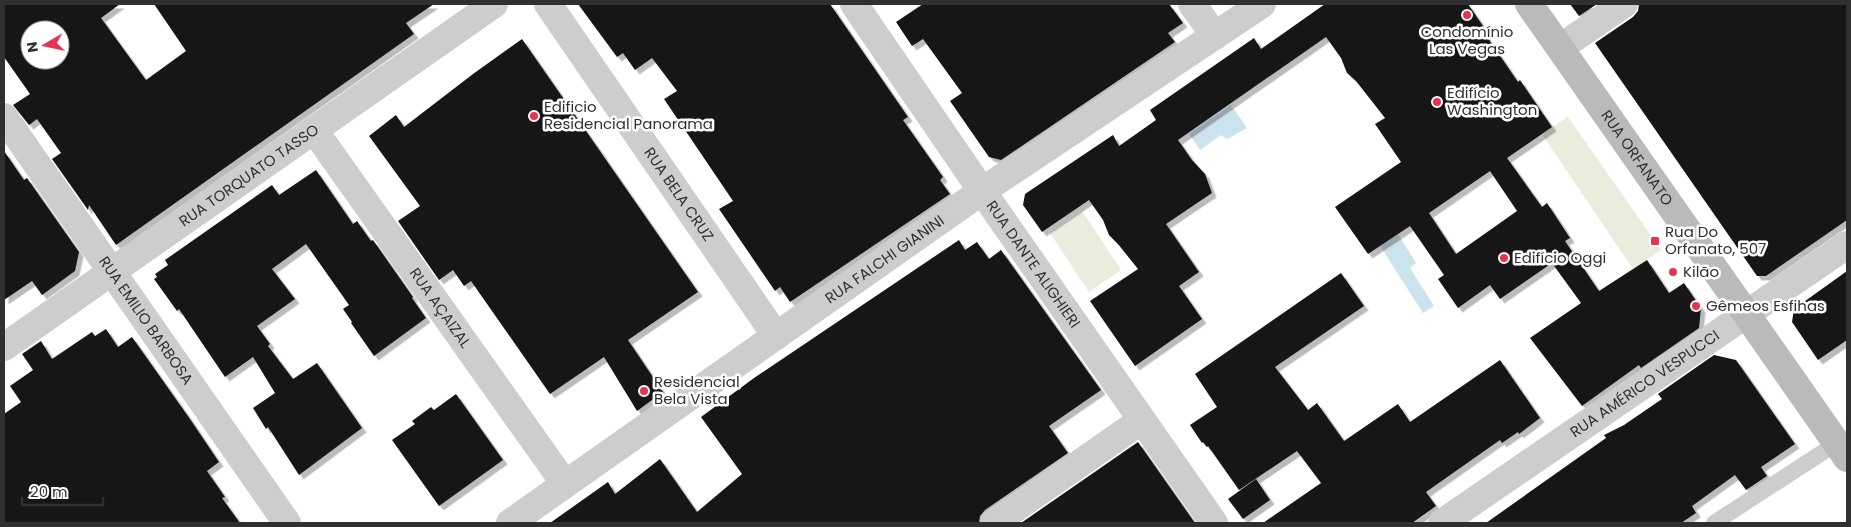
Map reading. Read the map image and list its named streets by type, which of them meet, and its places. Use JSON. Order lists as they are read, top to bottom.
{
  "streets": {
    "main road": ["RUA ORFANATO"],
    "street": [
      "RUA TORQUATO TASSO",
      "RUA BELA CRUZ",
      "RUA FALCHI GIANINI",
      "RUA DANTE ALIGHIERI",
      "RUA AÇAIZAL",
      "RUA EMILIO BARBOSA",
      "RUA AMÉRICO VESPUCCI"
    ]
  },
  "crossings": [
    ["RUA ORFANATO", "RUA AMÉRICO VESPUCCI"],
    ["RUA TORQUATO TASSO", "RUA AÇAIZAL"],
    ["RUA TORQUATO TASSO", "RUA EMILIO BARBOSA"],
    ["RUA BELA CRUZ", "RUA FALCHI GIANINI"],
    ["RUA FALCHI GIANINI", "RUA DANTE ALIGHIERI"],
    ["RUA FALCHI GIANINI", "RUA AÇAIZAL"]
  ],
  "places": {
    "other": [
      "Condomínio Las Vegas",
      "Edifício Washington",
      "Edificio Residencial Panorama",
      "Edifício Oggi",
      "Kilão",
      "Gêmeos Esfihas",
      "Residencial Bela Vista"
    ],
    "transit": ["Rua Do Orfanato, 507"]
  },
  "scale_bar": "20 m",
  "north": "left"
}
